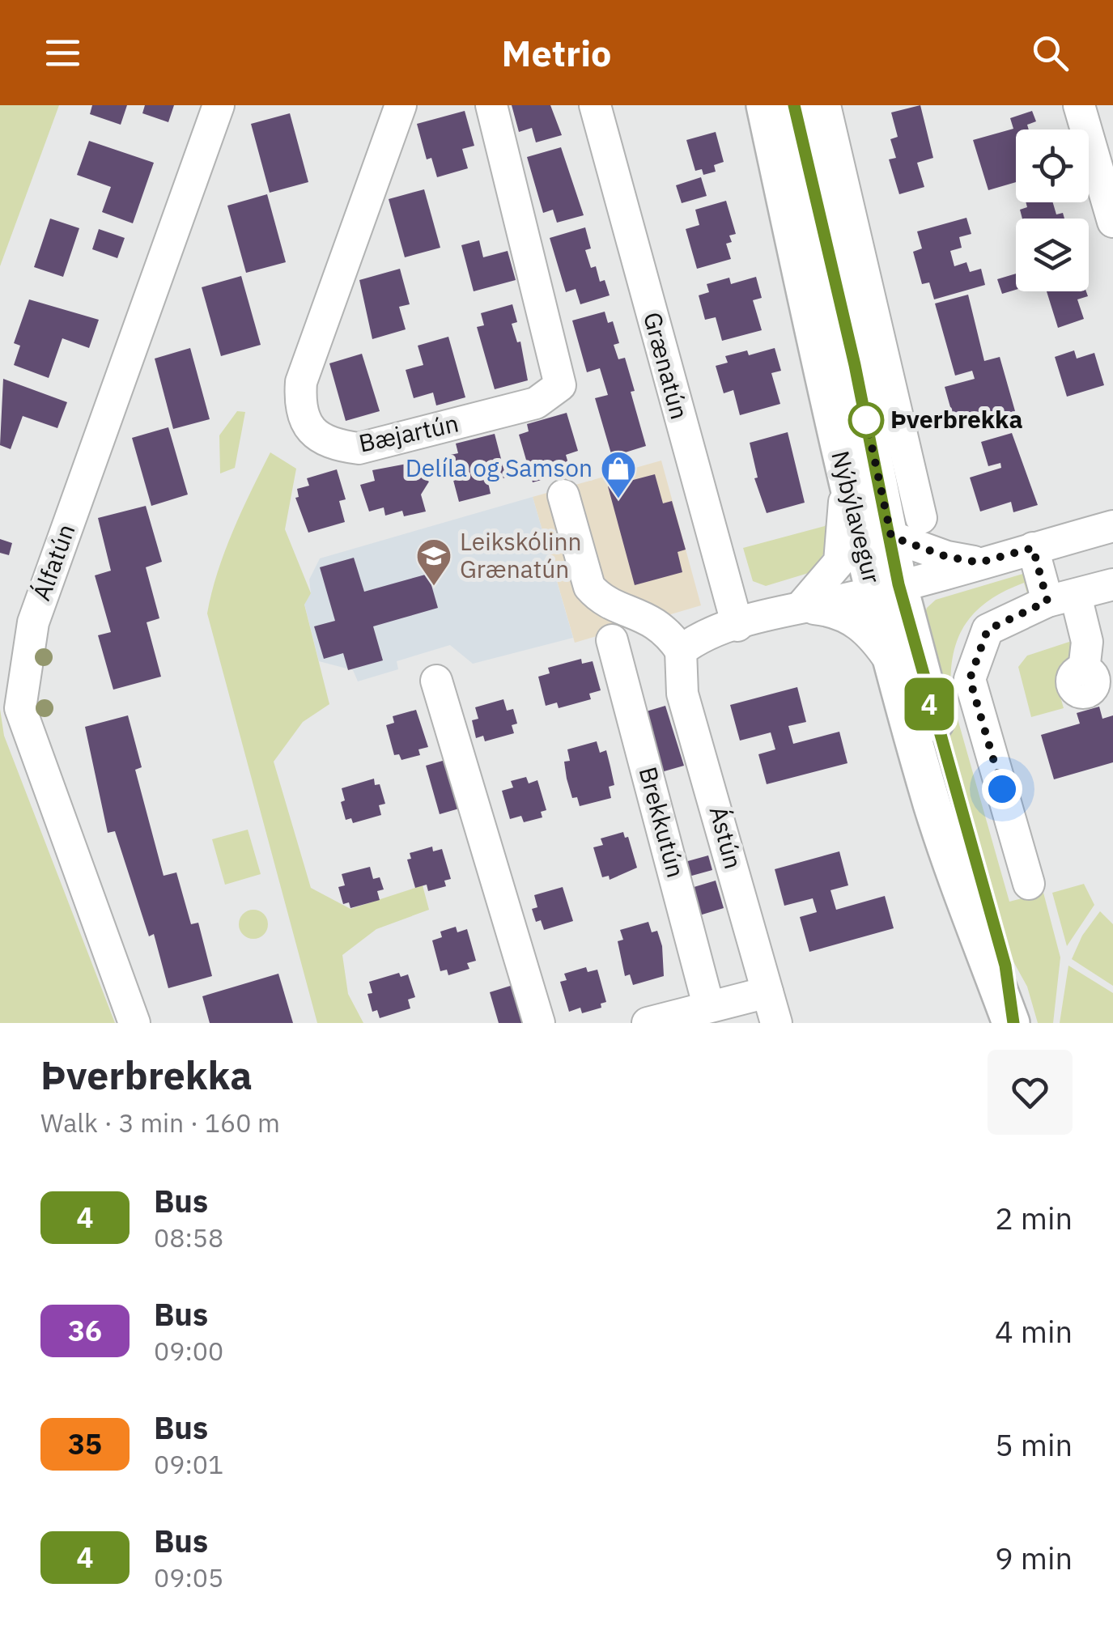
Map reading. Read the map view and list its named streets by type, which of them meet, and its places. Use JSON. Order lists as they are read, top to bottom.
{
  "streets": {
    "main road": ["Nýbýlavegur"],
    "street": [
      "Grænatún",
      "Bæjartún",
      "Álfatún",
      "Brekkutún",
      "Ástún"
    ]
  },
  "places": {
    "other": ["Þverbrekka"],
    "shop": ["Delíla og Samson"],
    "school or university": ["Leikskólinn Grænatún"]
  },
  "lines": ["bus line 4"],
  "page": {
    "header": "Metrio",
    "on_map": "4",
    "heading": ["Þverbrekka", "Walk · 3 min · 160 m"],
    "list": [
      {
        "mark": "4",
        "name": "Bus",
        "note": "08:58",
        "value": "2 min"
      },
      {
        "mark": "36",
        "name": "Bus",
        "note": "09:00",
        "value": "4 min"
      },
      {
        "mark": "35",
        "name": "Bus",
        "note": "09:01",
        "value": "5 min"
      },
      {
        "mark": "4",
        "name": "Bus",
        "note": "09:05",
        "value": "9 min"
      }
    ]
  }
}
